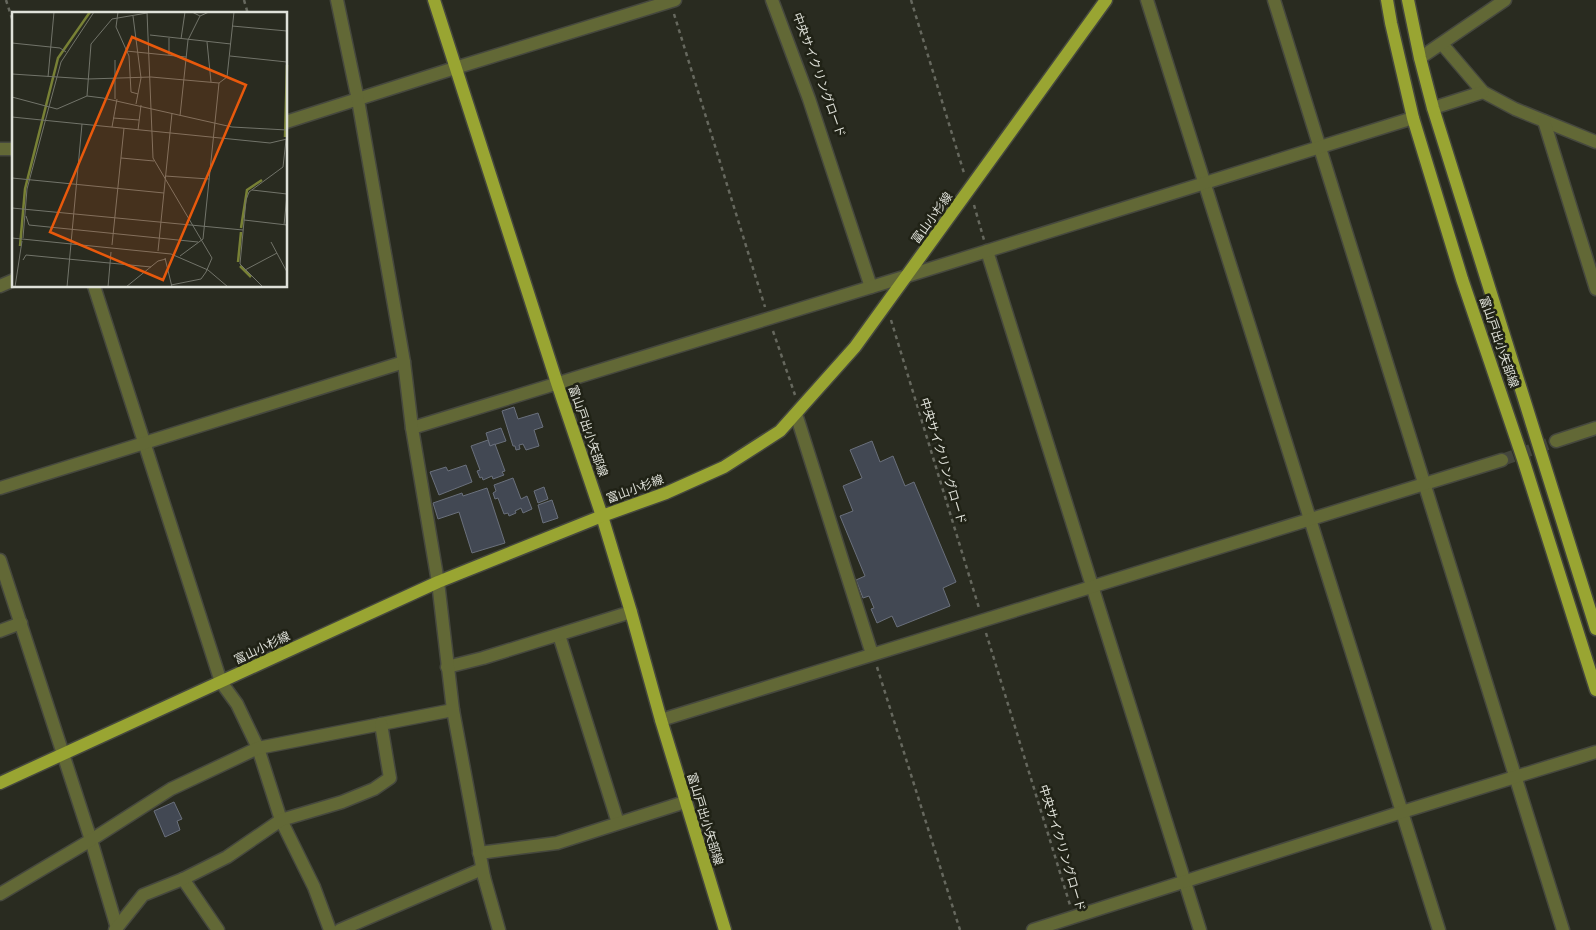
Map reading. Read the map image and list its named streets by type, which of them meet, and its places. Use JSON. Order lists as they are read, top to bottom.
{
  "streets": {
    "main road": ["富山小杉線", "富山戸出小矢部線"],
    "path": ["中央サイクリングロード"]
  },
  "crossings": [
    ["中央サイクリングロード", "富山小杉線"],
    ["富山小杉線", "富山戸出小矢部線"]
  ]
}
